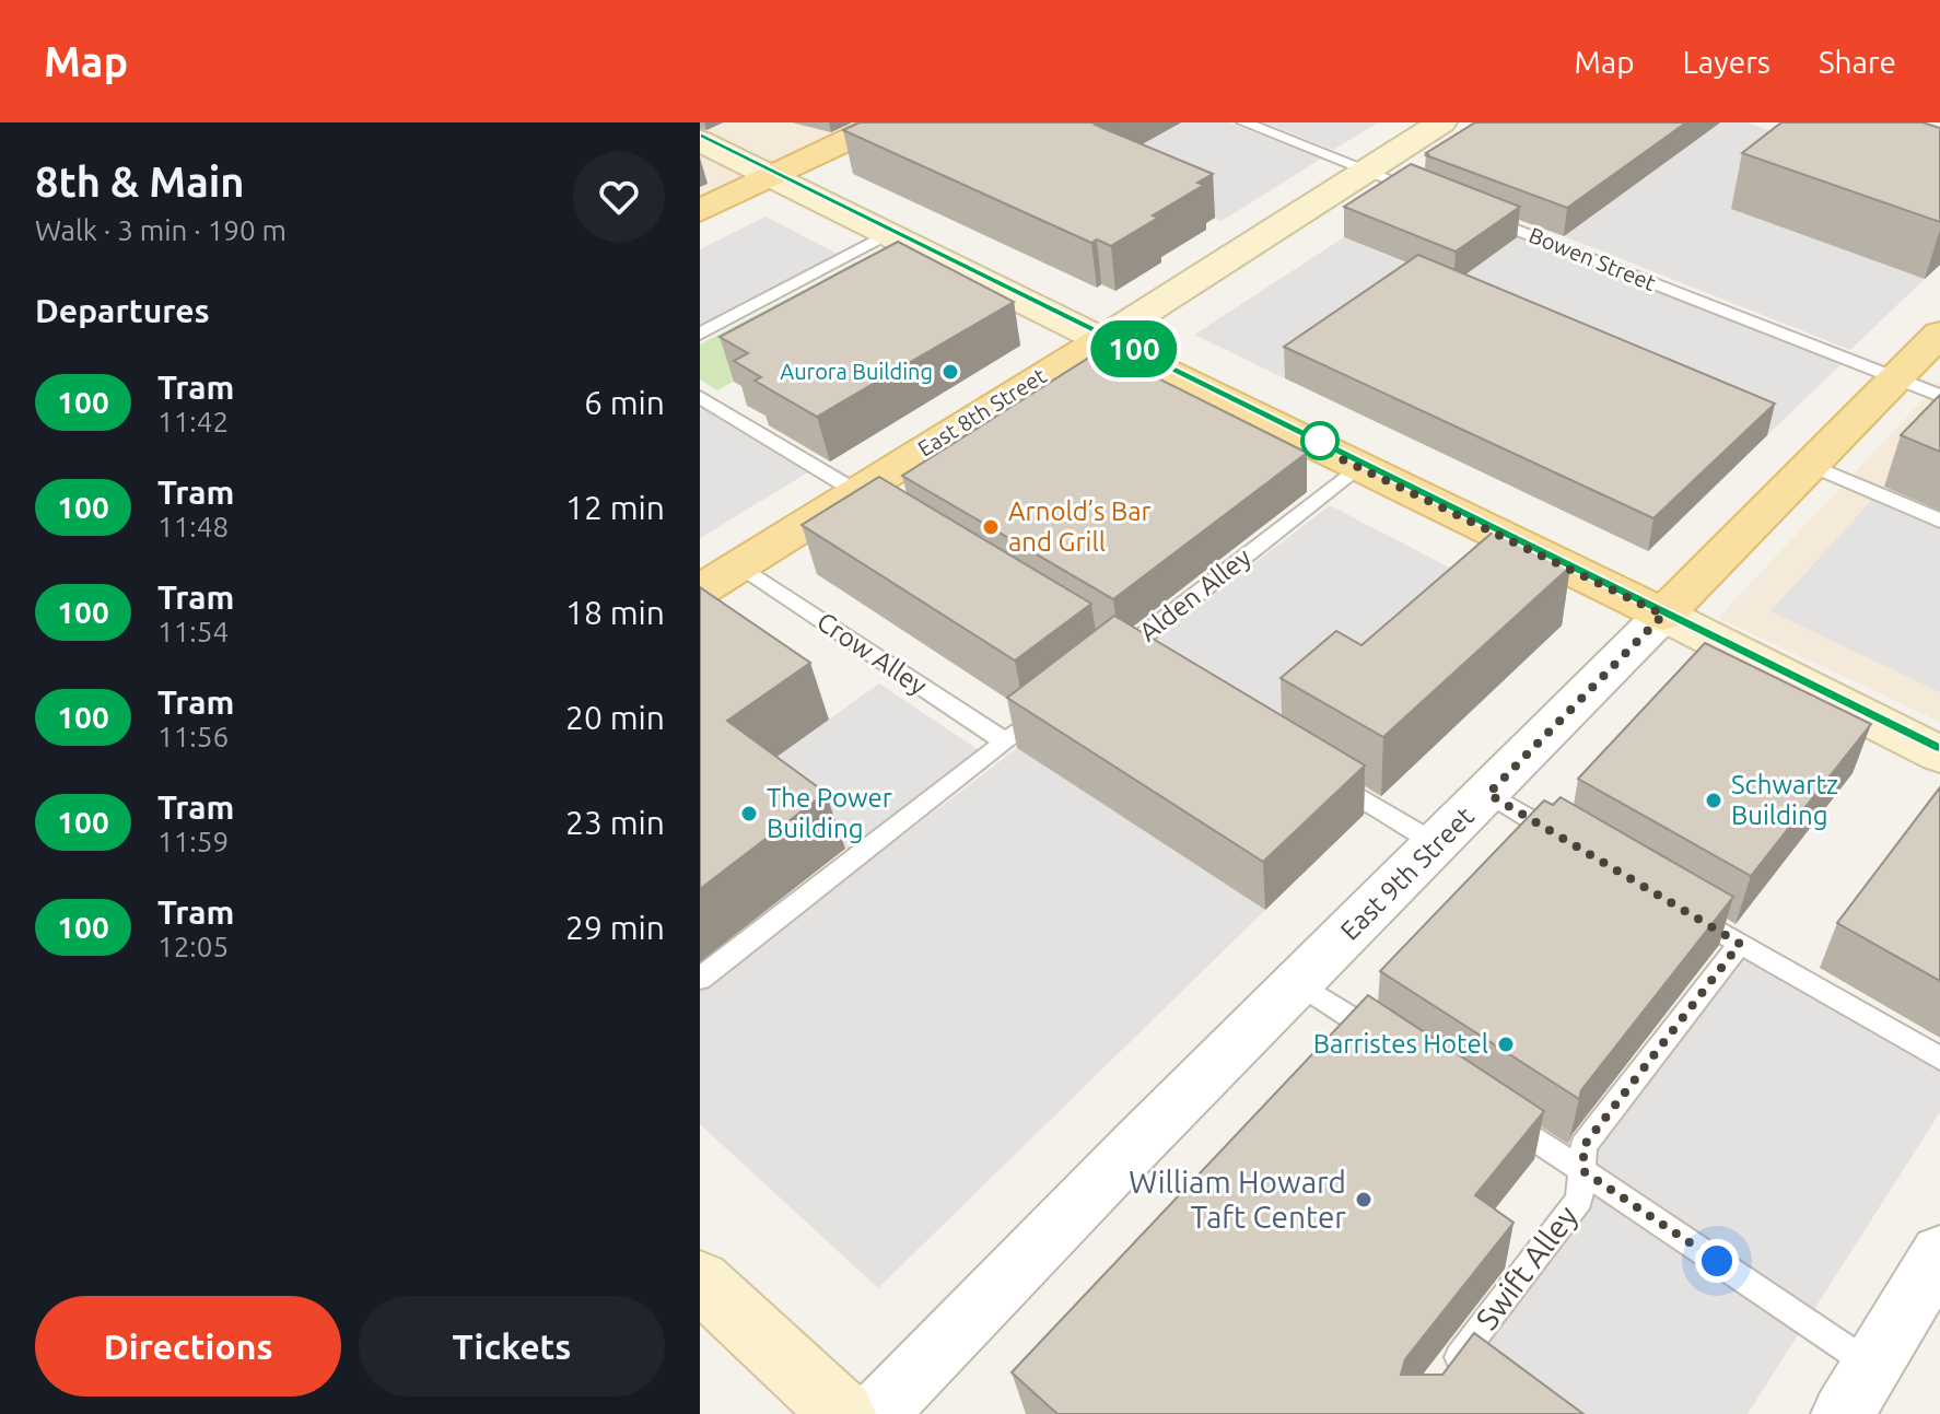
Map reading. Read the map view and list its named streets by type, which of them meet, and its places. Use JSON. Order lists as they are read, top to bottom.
{
  "streets": {
    "main road": ["East 8th Street", "East 9th Street"],
    "lane": [
      "Bowen Street",
      "Alden Alley",
      "Crow Alley",
      "Swift Alley"
    ]
  },
  "crossings": [
    ["Bowen Street", "East 9th Street"],
    ["East 8th Street", "Crow Alley"]
  ],
  "places": [
    "Aurora Building",
    "Arnold’s Bar and Grill",
    "Schwartz Building",
    "The Power Building",
    "Barristes Hotel",
    "William Howard Taft Center"
  ],
  "lines": ["tram line 100"],
  "page": {
    "header": "Map",
    "nav": ["Map", "Layers", "Share"],
    "heading": [
      ["8th & Main", "Walk · 3 min · 190 m"],
      "Departures"
    ],
    "on_map": "100",
    "list": [
      {
        "mark": "100",
        "name": "Tram",
        "note": "11:42",
        "value": "6 min"
      },
      {
        "mark": "100",
        "name": "Tram",
        "note": "11:48",
        "value": "12 min"
      },
      {
        "mark": "100",
        "name": "Tram",
        "note": "11:54",
        "value": "18 min"
      },
      {
        "mark": "100",
        "name": "Tram",
        "note": "11:56",
        "value": "20 min"
      },
      {
        "mark": "100",
        "name": "Tram",
        "note": "11:59",
        "value": "23 min"
      },
      {
        "mark": "100",
        "name": "Tram",
        "note": "12:05",
        "value": "29 min"
      }
    ],
    "buttons": ["Directions", "Tickets"]
  }
}
